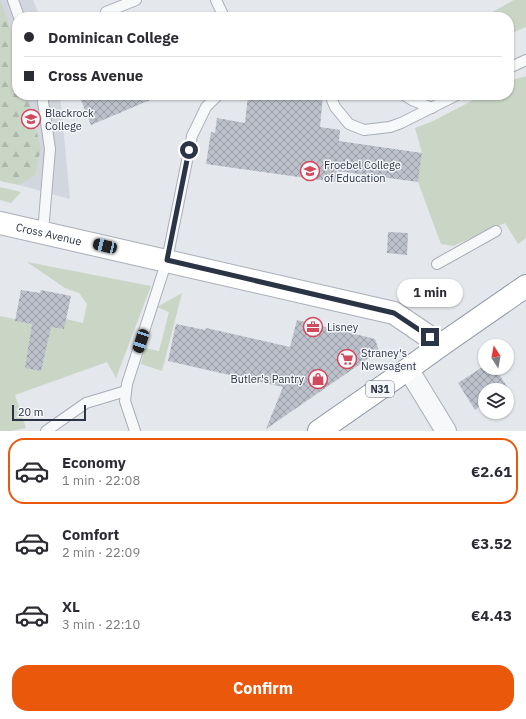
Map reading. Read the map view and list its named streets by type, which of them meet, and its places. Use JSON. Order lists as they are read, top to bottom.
{
  "streets": {
    "main road": ["Cross Avenue", "N31"]
  },
  "crossings": [
    ["Cross Avenue", "N31"]
  ],
  "places": {
    "school or university": ["Blackrock College", "Froebel College of Education"],
    "office": ["Lisney"],
    "supermarket": ["Straney's Newsagent"],
    "shop": ["Butler's Pantry"]
  },
  "scale_bar": "20 m",
  "north": "top",
  "page": {
    "banner": ["Dominican College", "Cross Avenue"],
    "bubble": "1 min",
    "scale": "20 m",
    "list": [
      {
        "name": "Economy",
        "note": "1 min · 22:08",
        "value": "€2.61"
      },
      {
        "name": "Comfort",
        "note": "2 min · 22:09",
        "value": "€3.52"
      },
      {
        "name": "XL",
        "note": "3 min · 22:10",
        "value": "€4.43"
      }
    ],
    "buttons": "Confirm"
  }
}
